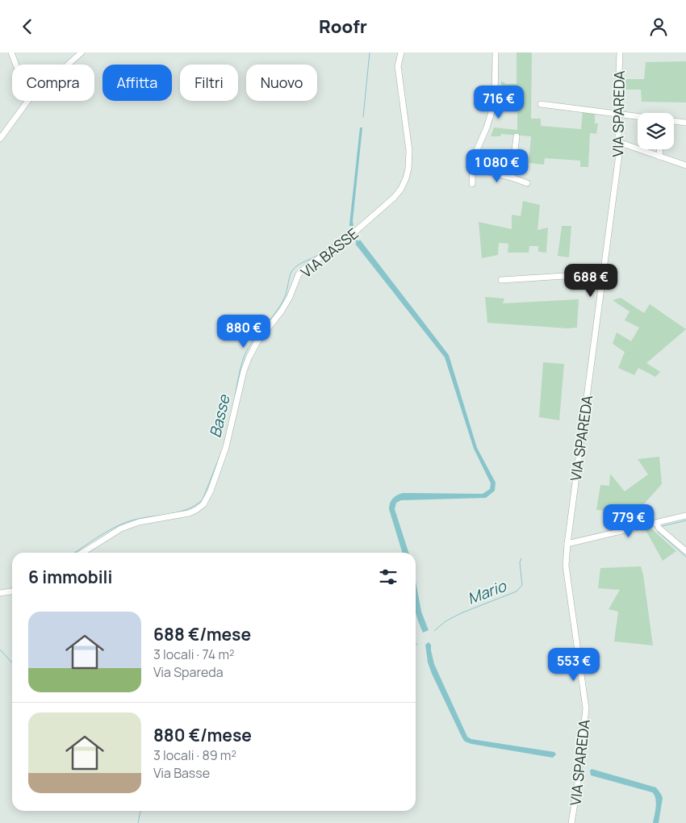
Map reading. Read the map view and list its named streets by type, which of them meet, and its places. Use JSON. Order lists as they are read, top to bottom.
{
  "streets": {
    "street": ["VIA SPAREDA", "VIA BASSE"]
  },
  "water": ["Basse", "Mario"],
  "page": {
    "header": "Roofr",
    "chip": [
      "Compra",
      "Affitta",
      "Filtri",
      "Nuovo"
    ],
    "price": [
      "716 €",
      "1 080 €",
      "688 €",
      "880 €",
      "779 €",
      "553 €"
    ],
    "heading": "6 immobili",
    "list": [
      {
        "name": "688 €/mese",
        "note": "3 locali · 74 m² · Via Spareda"
      },
      {
        "name": "880 €/mese",
        "note": "3 locali · 89 m² · Via Basse"
      }
    ]
  }
}
